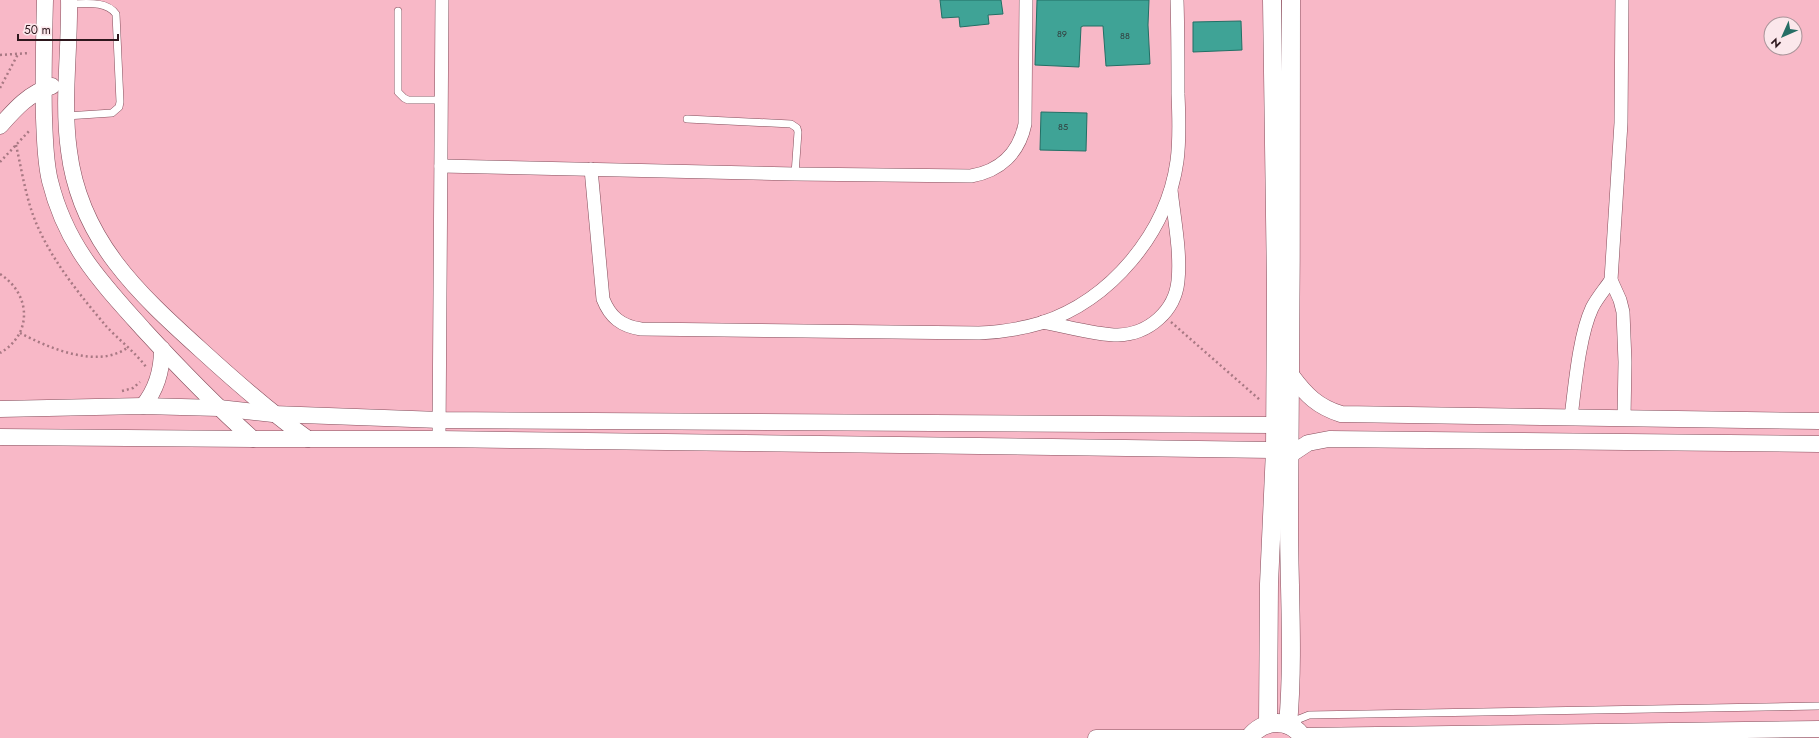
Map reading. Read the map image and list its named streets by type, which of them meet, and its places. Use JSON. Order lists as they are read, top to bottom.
{
  "house_numbers": ["89", "88", "85"],
  "scale_bar": "50 m",
  "north": "bottom left"
}
